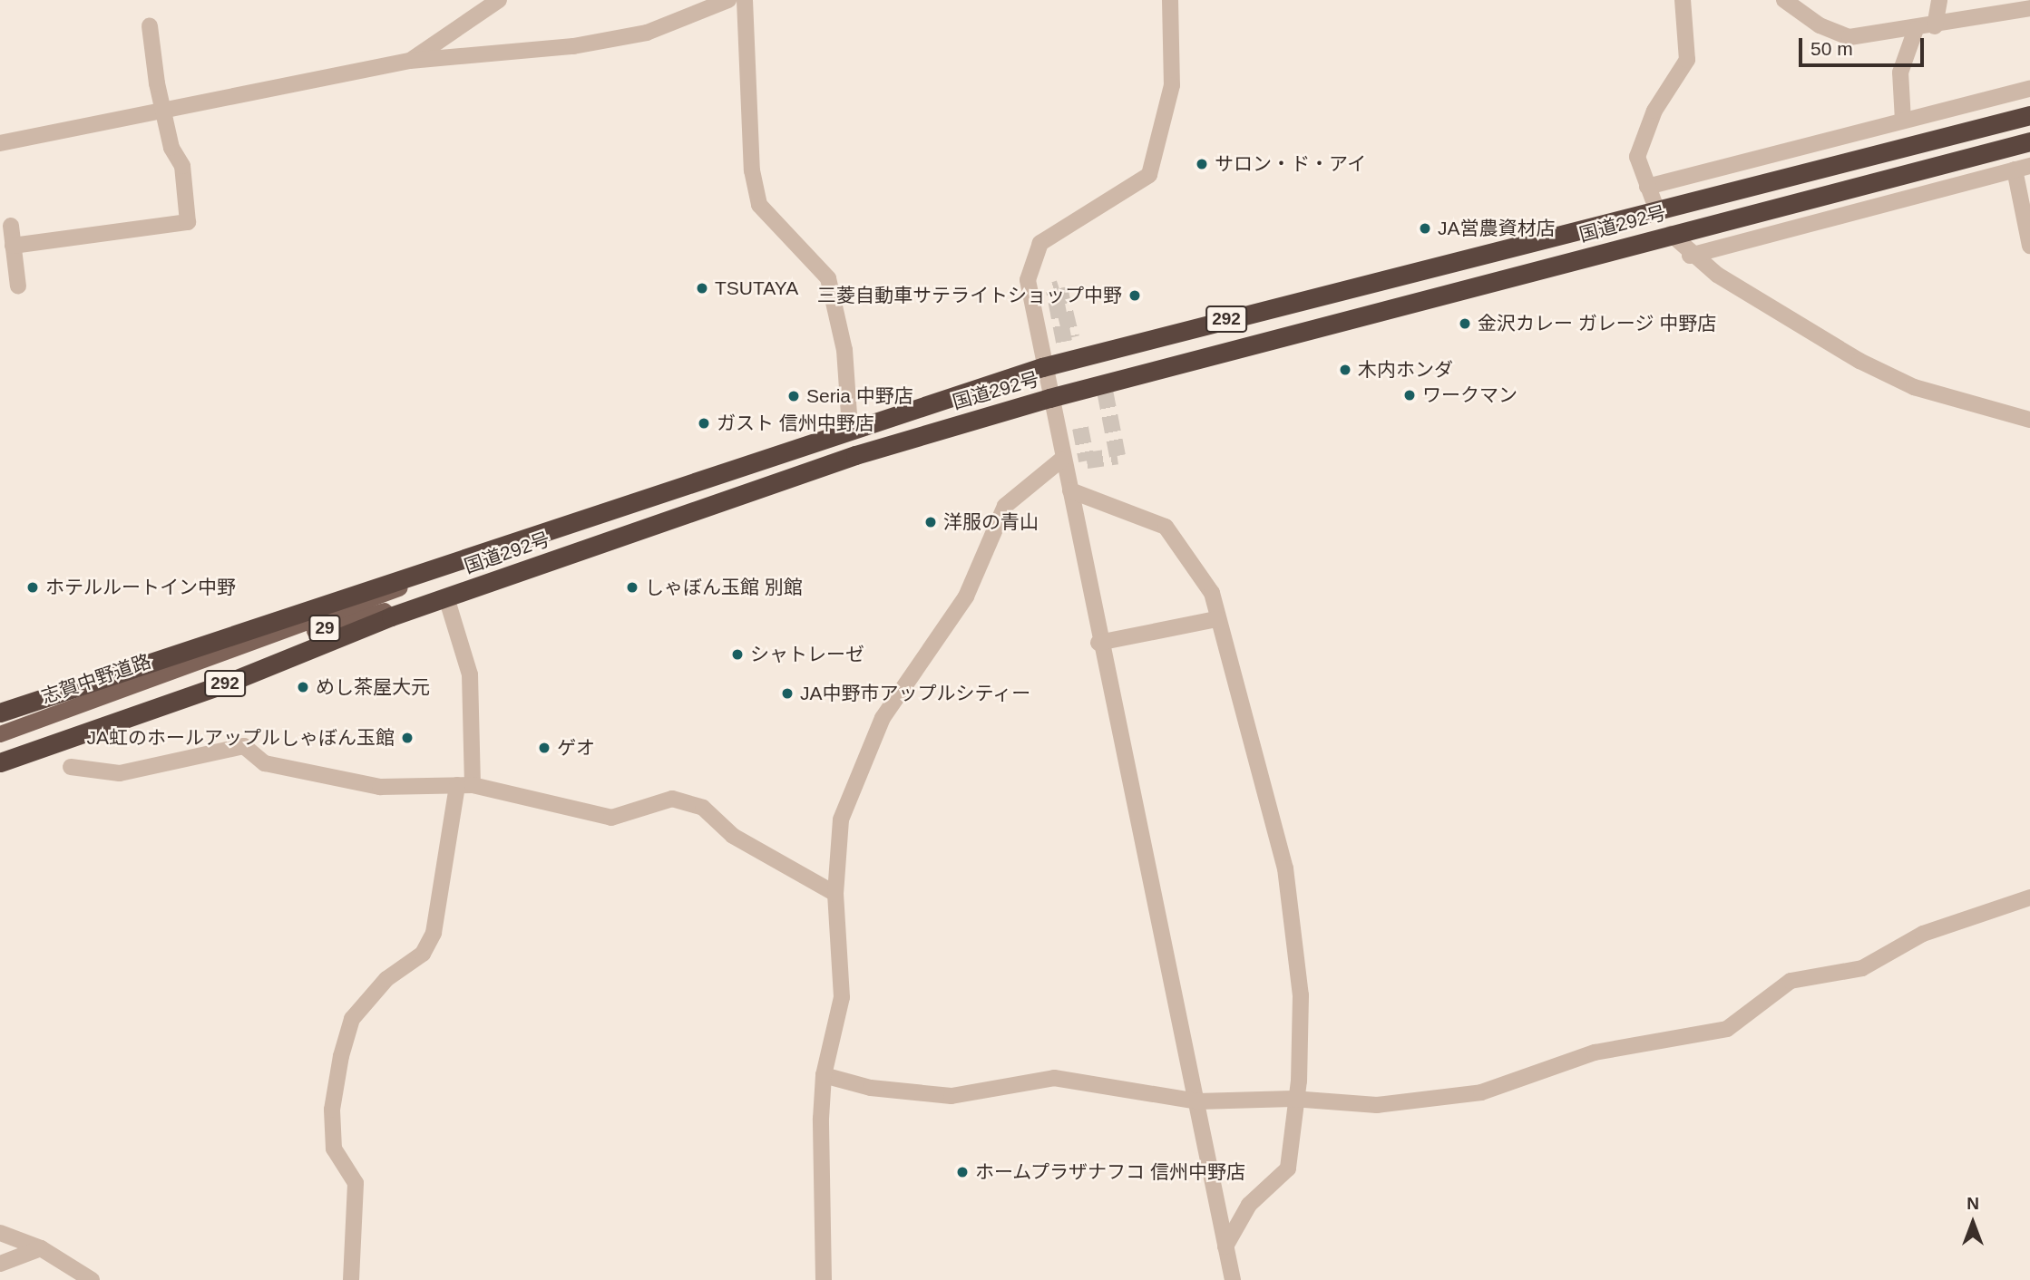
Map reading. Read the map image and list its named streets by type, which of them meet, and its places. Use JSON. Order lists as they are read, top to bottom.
{
  "streets": {
    "highway": ["国道292号", "292"],
    "main road": ["29", "志賀中野道路"]
  },
  "crossings": [
    ["国道292号", "29"],
    ["29", "志賀中野道路"]
  ],
  "places": [
    "サロン・ド・アイ",
    "JA営農資材店",
    "TSUTAYA",
    "三菱自動車サテライトショップ中野",
    "金沢カレー ガレージ 中野店",
    "木内ホンダ",
    "ワークマン",
    "Seria 中野店",
    "ガスト 信州中野店",
    "洋服の青山",
    "ホテルルートイン中野",
    "しゃぼん玉館 別館",
    "シャトレーゼ",
    "めし茶屋大元",
    "JA中野市アップルシティー",
    "JA虹のホールアップルしゃぼん玉館",
    "ゲオ",
    "ホームプラザナフコ 信州中野店"
  ],
  "scale_bar": "50 m",
  "north": "top"
}
